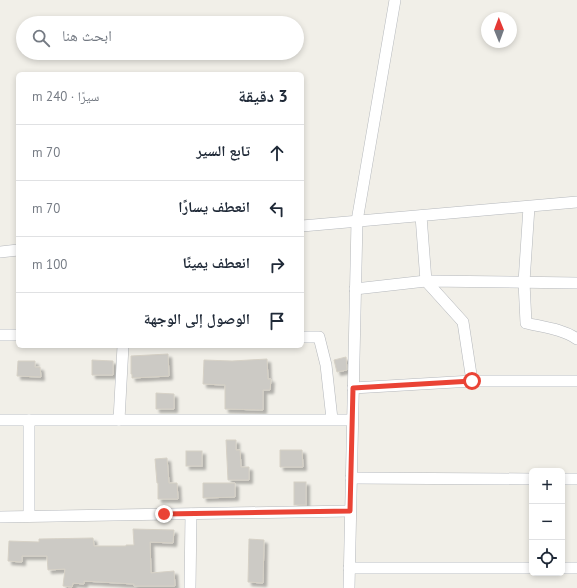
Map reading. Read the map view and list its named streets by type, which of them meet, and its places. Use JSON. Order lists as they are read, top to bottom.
{
  "north": "top",
  "page": {
    "search": "ابحث هنا",
    "heading": ["3 دقيقة", "سيرًا · 240 m"],
    "list": [
      ["تابع السير", "70 m"],
      ["انعطف يسارًا", "70 m"],
      ["انعطف يمينًا", "100 m"],
      "الوصول إلى الوجهة"
    ],
    "map_buttons": ["+", "−"]
  }
}
